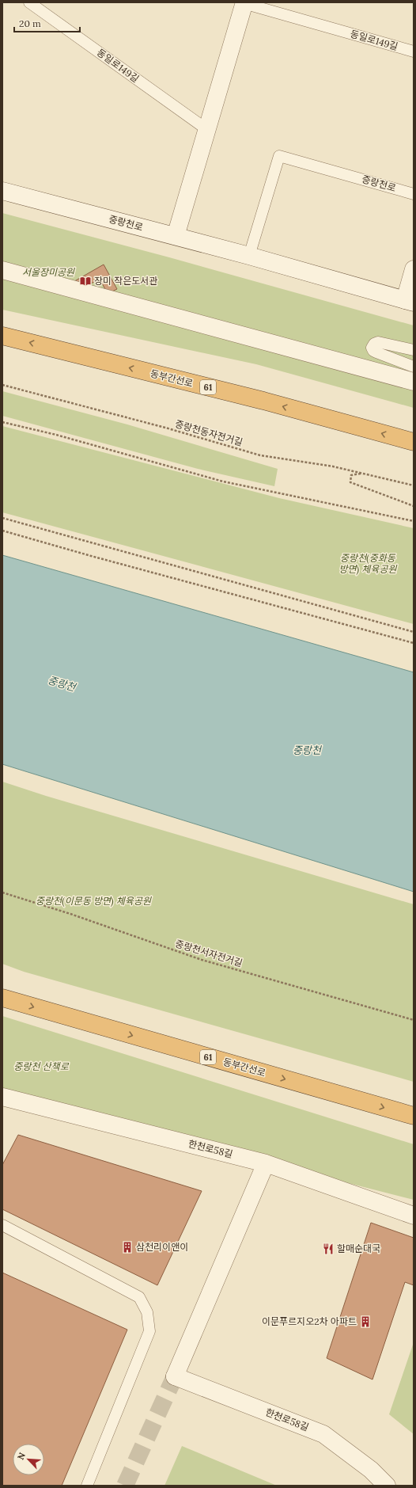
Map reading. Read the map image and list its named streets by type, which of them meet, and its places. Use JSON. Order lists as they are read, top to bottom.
{
  "streets": {
    "highway": ["동부간선로", "61"],
    "street": ["동일로149길", "중랑천로", "한천로58길"],
    "path": ["중랑천동자전거길", "중랑천서자전거길"]
  },
  "crossings": [
    ["동일로149길", "중랑천로"]
  ],
  "water": ["중랑천"],
  "parks": [
    "서울장미공원",
    "중랑천(중화동 방면) 체육공원",
    "중랑천(이문동 방면) 체육공원",
    "중랑천 산책로"
  ],
  "places": {
    "library": ["장미 작은도서관"],
    "building": ["삼천리이앤이", "이문푸르지오2차 아파트"],
    "restaurant": ["할매순대국"]
  },
  "scale_bar": "20 m",
  "north": "top left"
}
